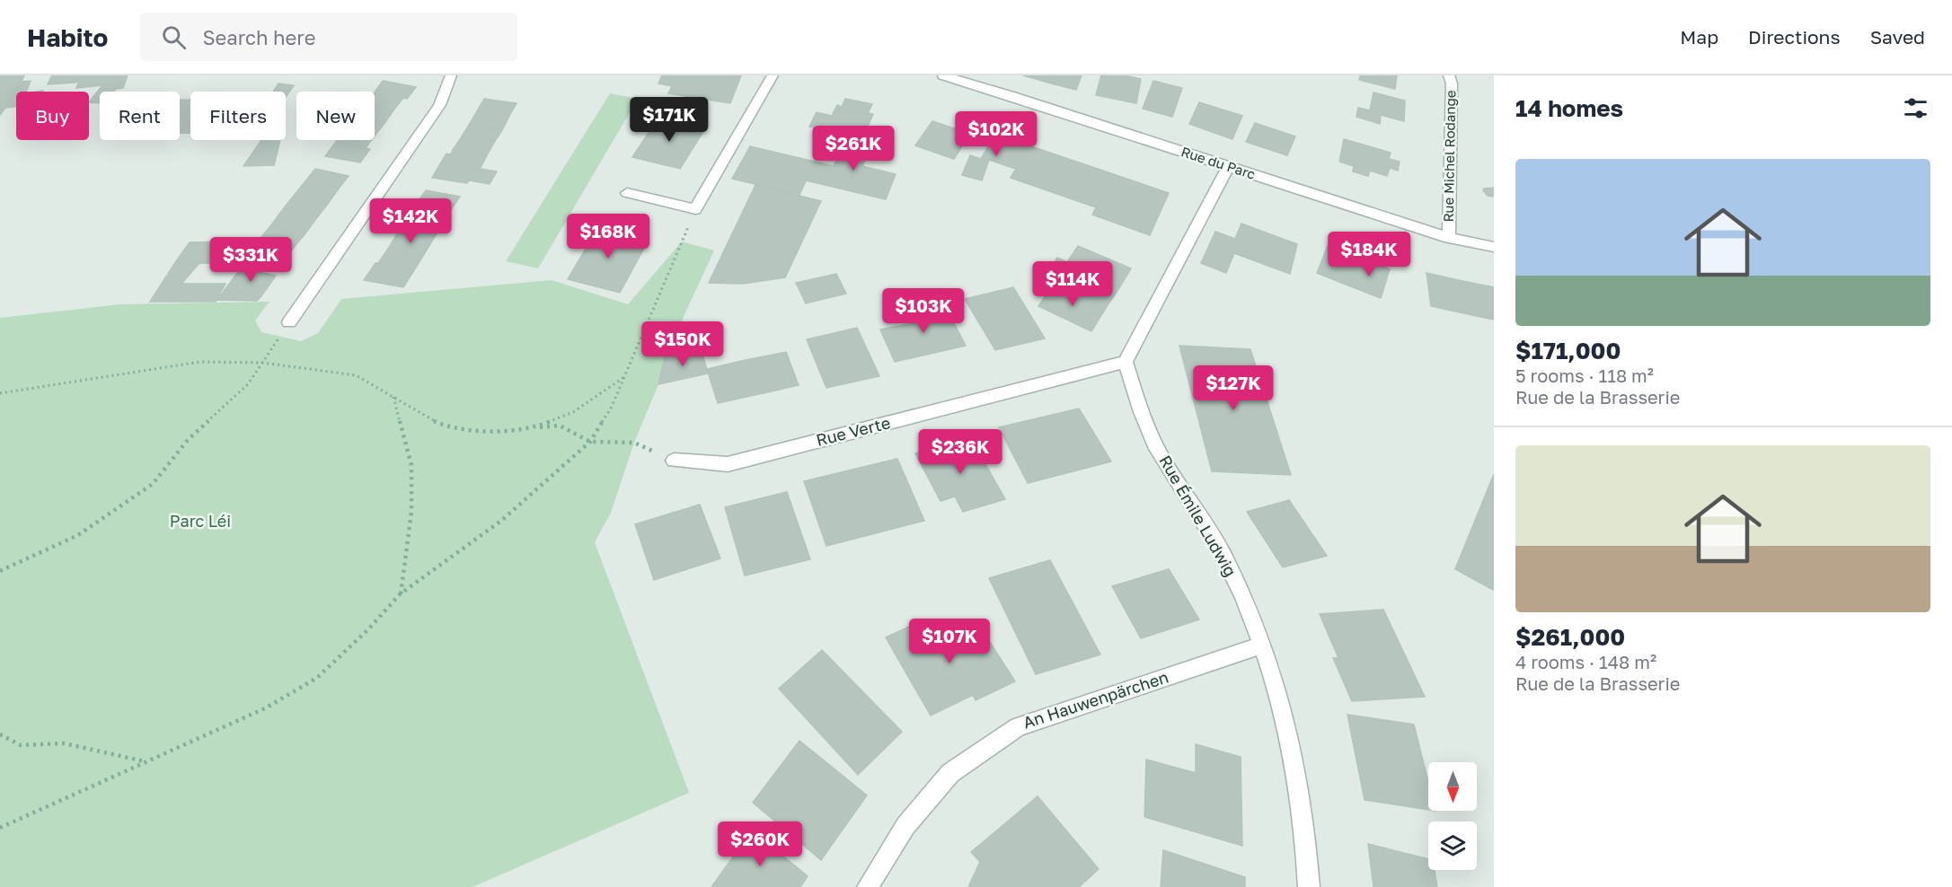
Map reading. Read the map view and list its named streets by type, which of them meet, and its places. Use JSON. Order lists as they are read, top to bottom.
{
  "streets": {
    "street": [
      "Rue Michel Rodange",
      "Rue du Parc",
      "Rue Verte",
      "Rue Émile Ludwig",
      "An Hauwenpärchen"
    ]
  },
  "crossings": [
    ["Rue Michel Rodange", "Rue du Parc"],
    ["Rue Verte", "Rue Émile Ludwig"],
    ["Rue Émile Ludwig", "An Hauwenpärchen"]
  ],
  "parks": ["Parc Léi"],
  "north": "bottom",
  "page": {
    "header": "Habito",
    "search": "Search here",
    "nav": ["Map", "Directions", "Saved"],
    "heading": "14 homes",
    "chip": [
      "Buy",
      "Rent",
      "Filters",
      "New"
    ],
    "price": [
      "$171K",
      "$102K",
      "$261K",
      "$142K",
      "$168K",
      "$184K",
      "$331K",
      "$114K",
      "$103K",
      "$150K",
      "$127K",
      "$236K",
      "$107K",
      "$260K"
    ],
    "list": [
      {
        "name": "$171,000",
        "note": "5 rooms · 118 m² · Rue de la Brasserie"
      },
      {
        "name": "$261,000",
        "note": "4 rooms · 148 m² · Rue de la Brasserie"
      }
    ]
  }
}
